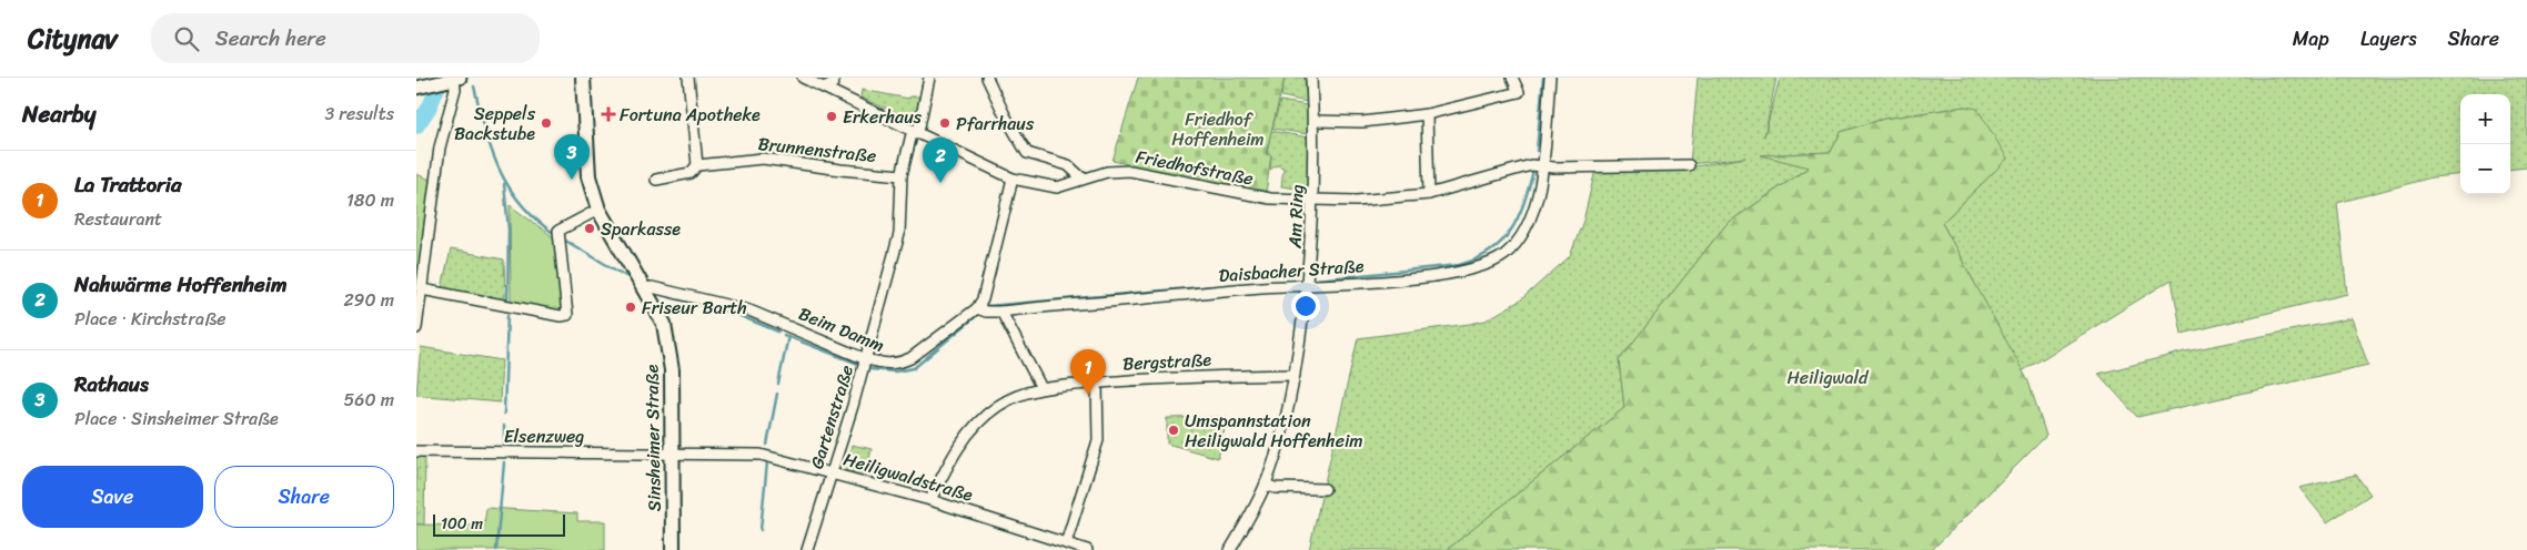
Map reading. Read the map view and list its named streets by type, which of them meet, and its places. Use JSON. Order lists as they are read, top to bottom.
{
  "streets": {
    "main road": ["Sinsheimer Straße"],
    "street": [
      "Brunnenstraße",
      "Friedhofstraße",
      "Am Ring",
      "Daisbacher Straße",
      "Beim Damm",
      "Bergstraße",
      "Gartenstraße",
      "Elsenzweg",
      "Heiligwaldstraße"
    ]
  },
  "crossings": [
    ["Brunnenstraße", "Gartenstraße"],
    ["Friedhofstraße", "Am Ring"],
    ["Friedhofstraße", "Daisbacher Straße"],
    ["Friedhofstraße", "Gartenstraße"],
    ["Am Ring", "Daisbacher Straße"],
    ["Am Ring", "Bergstraße"],
    ["Daisbacher Straße", "Beim Damm"],
    ["Beim Damm", "Gartenstraße"],
    ["Beim Damm", "Sinsheimer Straße"],
    ["Bergstraße", "Heiligwaldstraße"],
    ["Gartenstraße", "Heiligwaldstraße"],
    ["Elsenzweg", "Sinsheimer Straße"],
    ["Elsenzweg", "Heiligwaldstraße"],
    ["Sinsheimer Straße", "Heiligwaldstraße"]
  ],
  "parks": ["Friedhof Hoffenheim", "Heiligwald"],
  "places": {
    "health": ["Fortuna Apotheke"],
    "other": [
      "Erkerhaus",
      "Seppels Backstube",
      "Pfarrhaus",
      "Sparkasse",
      "Friseur Barth",
      "Umspannstation Heiligwald Hoffenheim"
    ]
  },
  "scale_bar": "100 m",
  "page": {
    "header": "Citynav",
    "search": "Search here",
    "nav": ["Map", "Layers", "Share"],
    "heading": ["Nearby", "3 results"],
    "map_buttons": ["+", "−"],
    "pins": ["3", "2", "1"],
    "list": [
      {
        "mark": "1",
        "name": "La Trattoria",
        "note": "Restaurant",
        "value": "180 m"
      },
      {
        "mark": "2",
        "name": "Nahwärme Hoffenheim",
        "note": "Place · Kirchstraße",
        "value": "290 m"
      },
      {
        "mark": "3",
        "name": "Rathaus",
        "note": "Place · Sinsheimer Straße",
        "value": "560 m"
      }
    ],
    "buttons": ["Save", "Share"],
    "scale": "100 m"
  }
}
